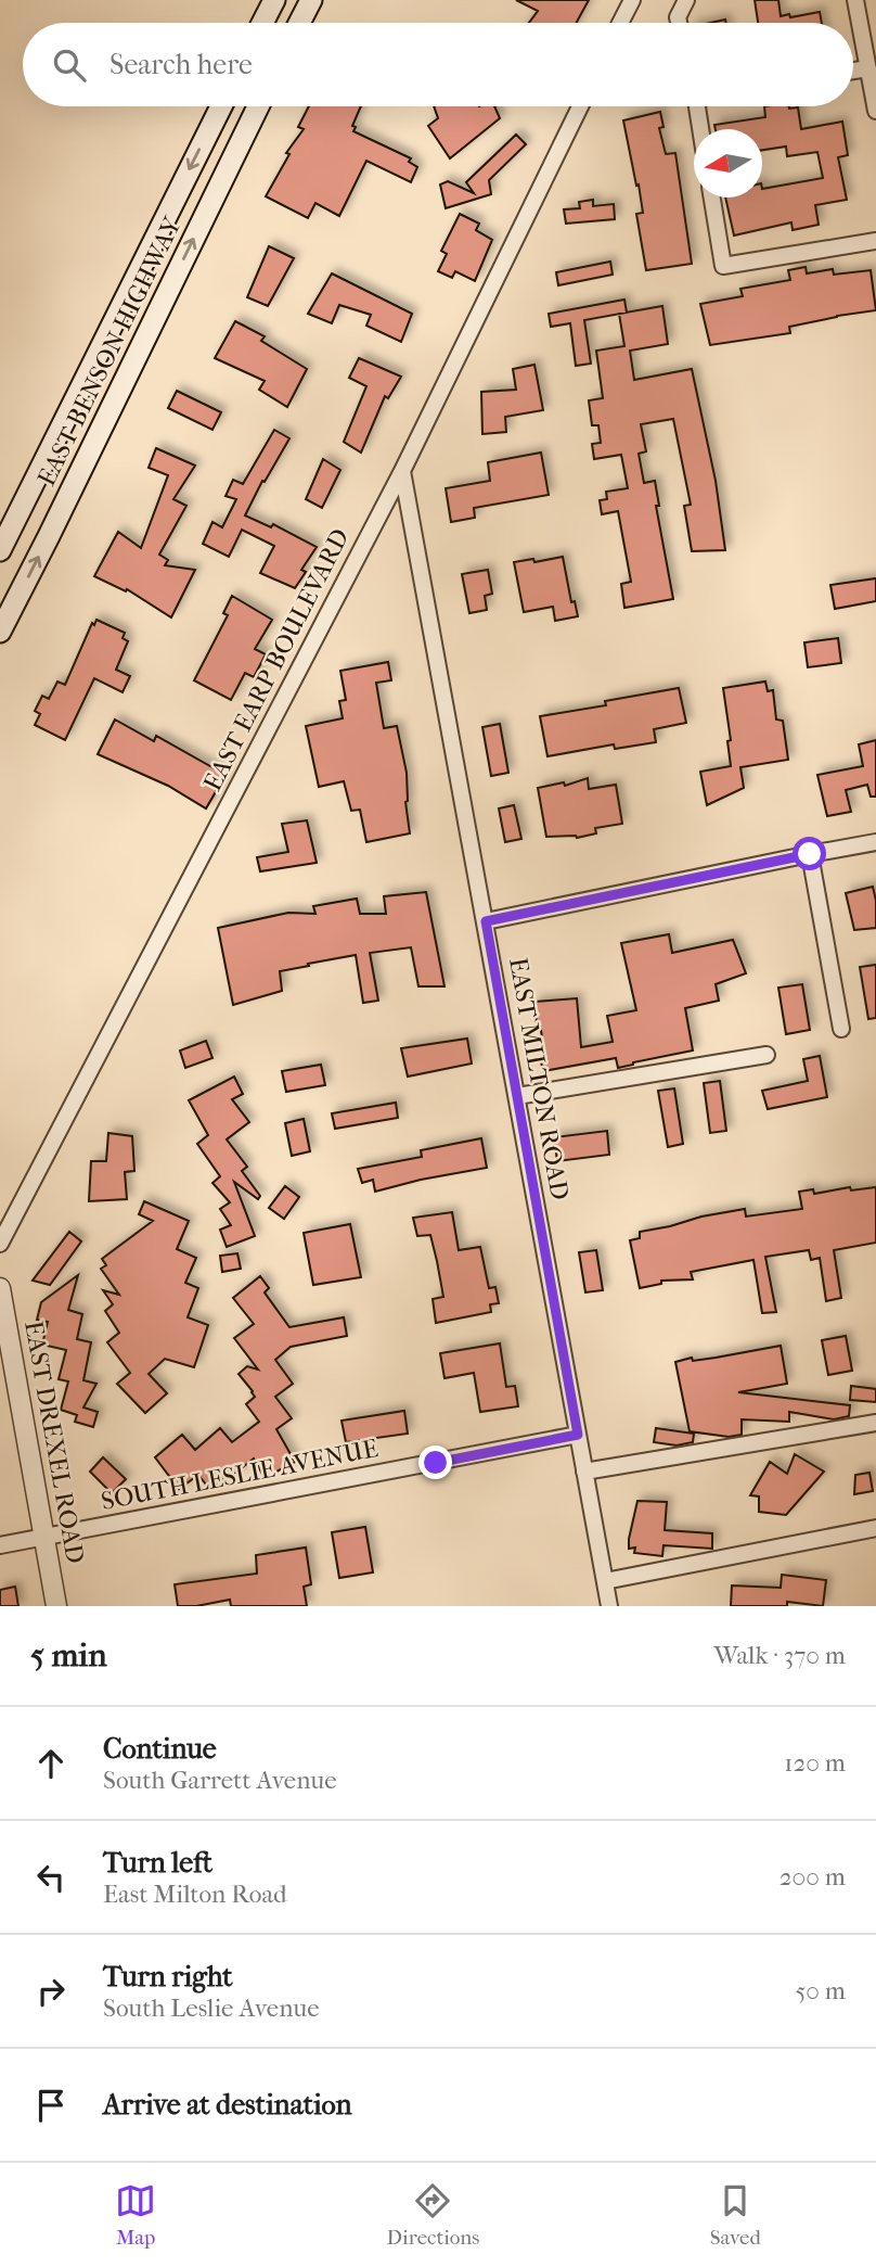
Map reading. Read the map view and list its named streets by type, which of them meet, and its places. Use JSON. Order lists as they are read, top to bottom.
{
  "streets": {
    "main road": ["EAST BENSON HIGHWAY"],
    "street": [
      "EAST EARP BOULEVARD",
      "EAST MILTON ROAD",
      "EAST DREXEL ROAD",
      "SOUTH LESLIE AVENUE"
    ]
  },
  "crossings": [
    ["EAST EARP BOULEVARD", "EAST MILTON ROAD"],
    ["EAST MILTON ROAD", "SOUTH LESLIE AVENUE"],
    ["EAST DREXEL ROAD", "SOUTH LESLIE AVENUE"]
  ],
  "north": "left",
  "page": {
    "search": "Search here",
    "heading": ["5 min", "Walk · 370 m"],
    "list": [
      ["Continue", "South Garrett Avenue", "120 m"],
      ["Turn left", "East Milton Road", "200 m"],
      ["Turn right", "South Leslie Avenue", "50 m"],
      "Arrive at destination"
    ],
    "nav": ["Map", "Directions", "Saved"]
  }
}
